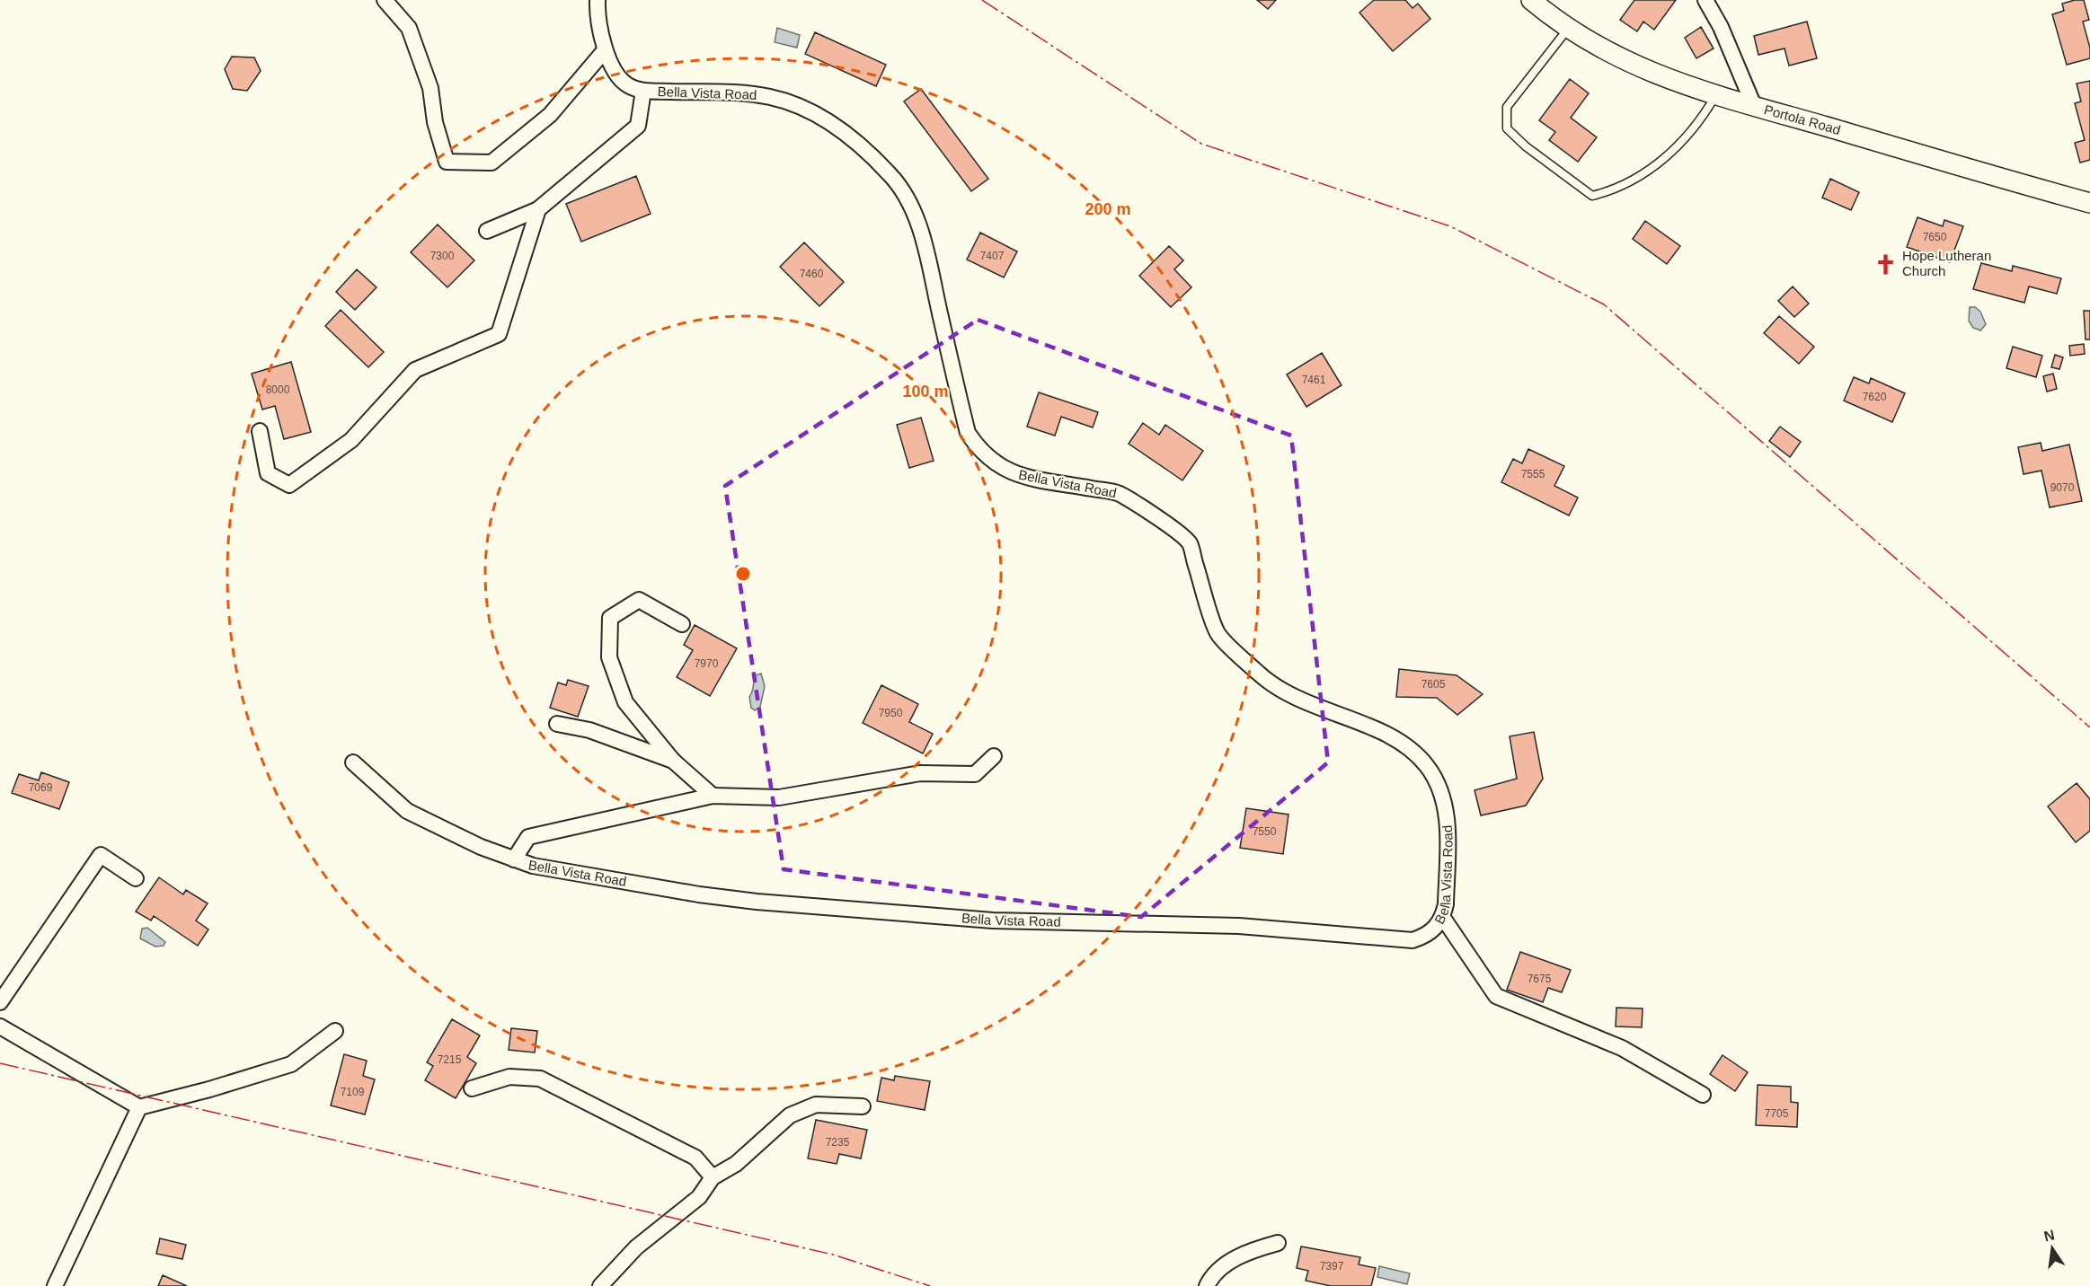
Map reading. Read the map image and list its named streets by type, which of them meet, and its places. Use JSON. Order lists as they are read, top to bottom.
{
  "streets": {
    "street": ["Bella Vista Road", "Portola Road"]
  },
  "places": {
    "church": ["Hope Lutheran Church"]
  },
  "house_numbers": [
    "7650",
    "7300",
    "7407",
    "7460",
    "7461",
    "8000",
    "7620",
    "7555",
    "9070",
    "7970",
    "7605",
    "7950",
    "7069",
    "7550",
    "7675",
    "7215",
    "7109",
    "7705",
    "7235",
    "7397"
  ],
  "north": "top",
  "rings": ["200 m", "100 m"]
}
